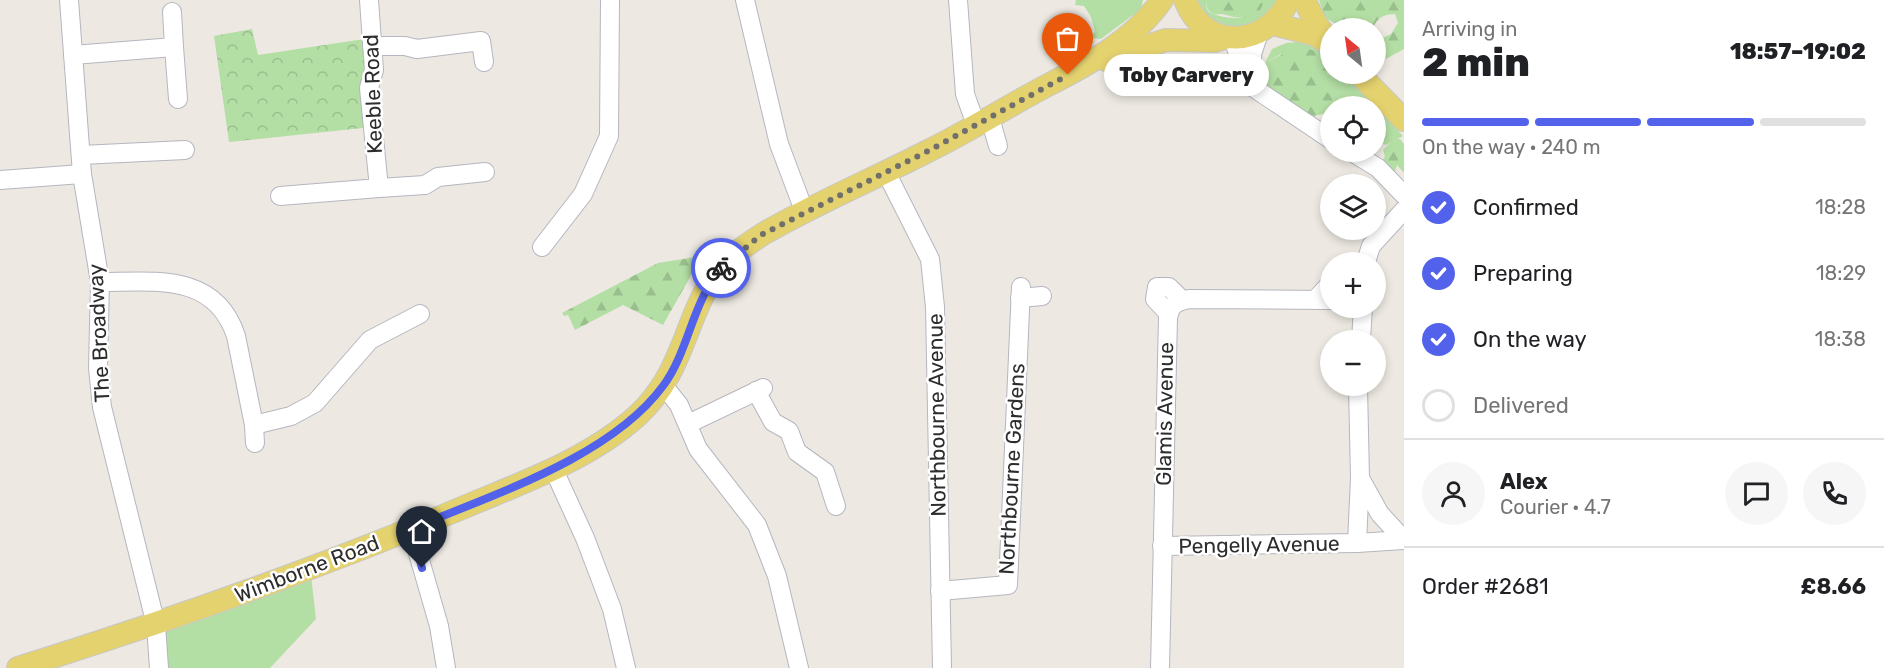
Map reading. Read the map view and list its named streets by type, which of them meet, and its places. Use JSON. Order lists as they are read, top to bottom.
{
  "streets": {
    "main road": ["Wimborne Road"],
    "street": [
      "Keeble Road",
      "The Broadway",
      "Glamis Avenue",
      "Northbourne Avenue",
      "Northbourne Gardens",
      "Pengelly Avenue"
    ]
  },
  "crossings": [
    ["The Broadway", "Wimborne Road"],
    ["Glamis Avenue", "Pengelly Avenue"],
    ["Northbourne Avenue", "Northbourne Gardens"],
    ["Northbourne Avenue", "Wimborne Road"]
  ],
  "places": ["Toby Carvery"],
  "north": "top left",
  "page": {
    "heading": ["2 min", "Arriving in", "18:57–19:02"],
    "panel": [
      "Alex",
      "Courier · 4.7",
      "Order #2681",
      "£8.66"
    ],
    "map_buttons": ["+", "−"],
    "bubble": "Toby Carvery",
    "bar": "On the way · 240 m",
    "list": [
      ["Confirmed", "18:28"],
      ["Preparing", "18:29"],
      ["On the way", "18:38"],
      "Delivered"
    ]
  }
}
